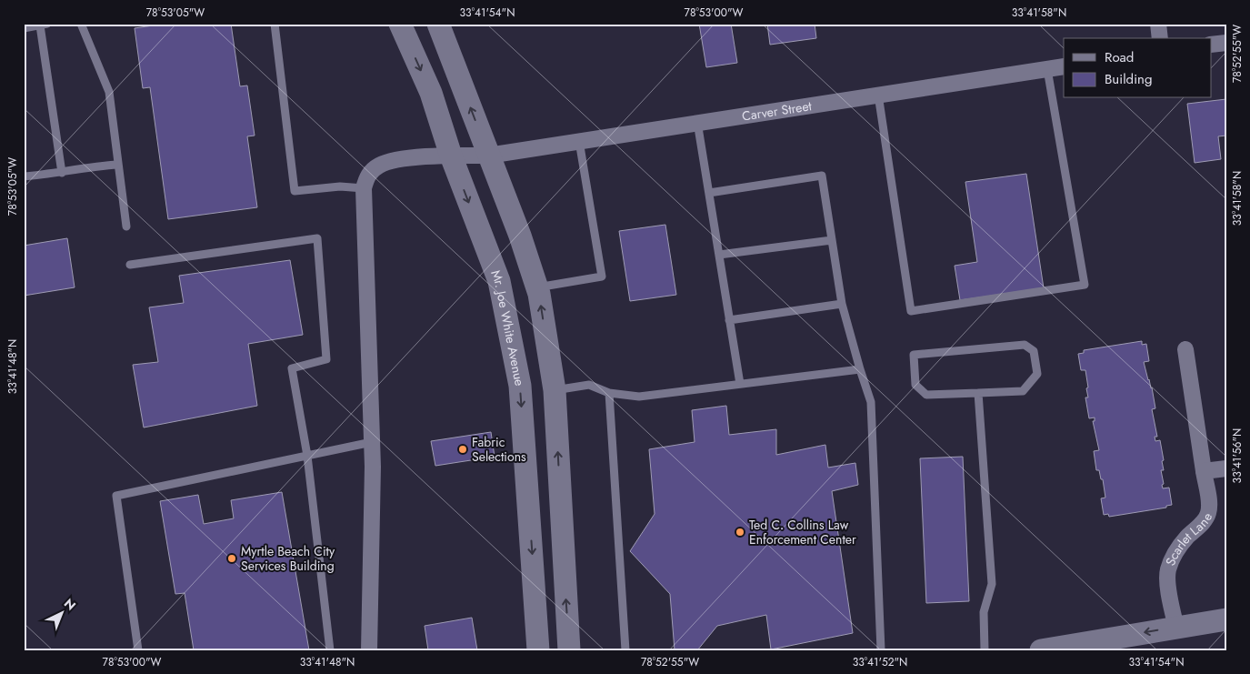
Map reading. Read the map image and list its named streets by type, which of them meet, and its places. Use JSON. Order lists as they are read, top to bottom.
{
  "streets": {
    "main road": ["Mr. Joe White Avenue"],
    "street": ["Carver Street", "Scarlet Lane"]
  },
  "crossings": [
    ["Carver Street", "Mr. Joe White Avenue"]
  ],
  "places": ["Fabric Selections", "Ted C. Collins Law Enforcement Center", "Myrtle Beach City Services Building"],
  "legend": ["Road", "Building"],
  "north": "top right",
  "coordinates": [
    "78°53'05\"W",
    "33°41'54\"N",
    "78°53'00\"W",
    "33°41'58\"N",
    "78°52'55\"W",
    "33°41'48\"N",
    "33°41'56\"N",
    "33°41'52\"N"
  ]
}
